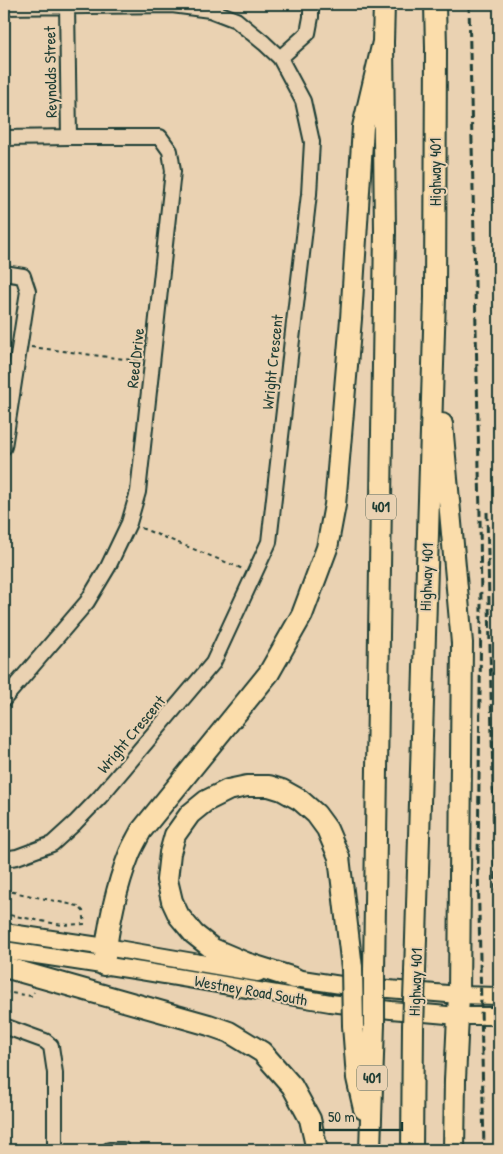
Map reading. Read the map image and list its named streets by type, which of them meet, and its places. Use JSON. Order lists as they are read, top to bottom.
{
  "streets": {
    "highway": ["Highway 401", "401"],
    "main road": ["Westney Road South"],
    "street": ["Reynolds Street", "Reed Drive", "Wright Crescent"]
  },
  "crossings": [
    ["Reynolds Street", "Reed Drive"],
    ["Reynolds Street", "Wright Crescent"]
  ],
  "scale_bar": "50 m"
}
